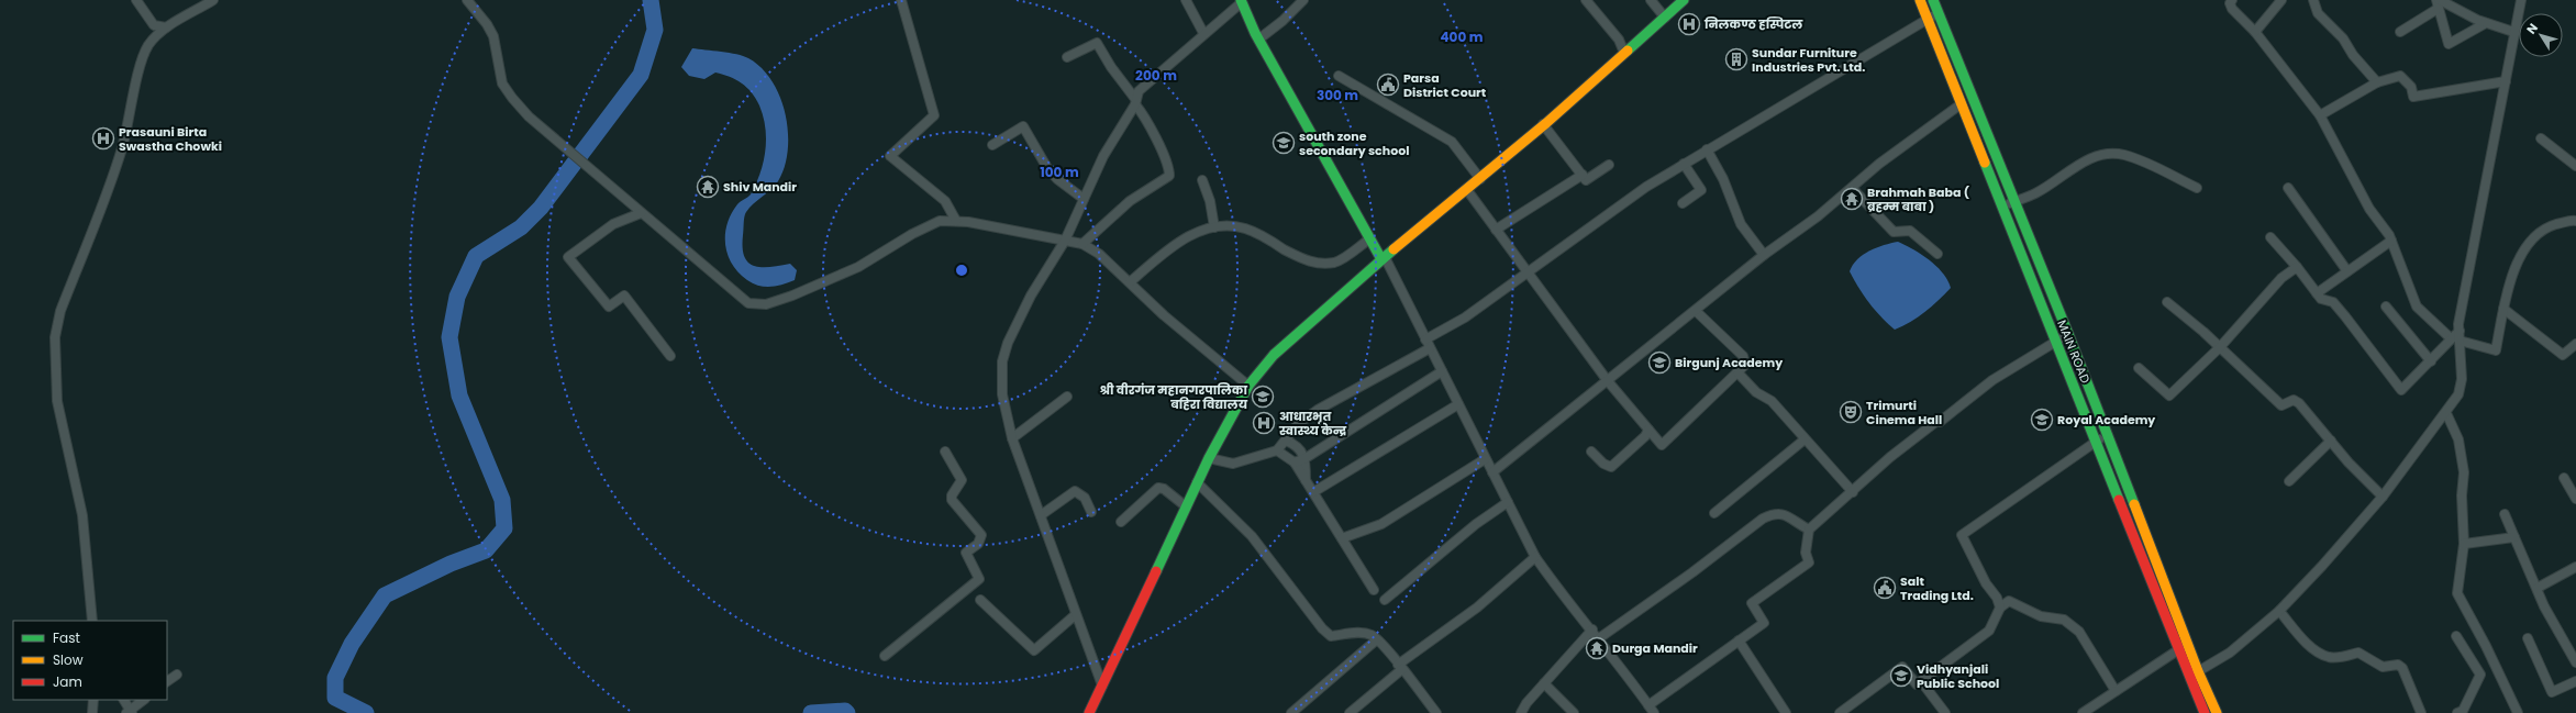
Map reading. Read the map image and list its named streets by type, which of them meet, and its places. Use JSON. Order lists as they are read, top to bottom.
{
  "streets": {
    "main road": ["MAIN ROAD"]
  },
  "places": {
    "hospital": ["निलकण्ठ हस्पिटल", "Prasauni Birta Swastha Chowki", "आधारभूत स्वास्थ्य केन्द्र"],
    "building": ["Sundar Furniture Industries Pvt. Ltd."],
    "public building": ["Parsa District Court", "Salt Trading Ltd."],
    "school or university": [
      "south zone secondary school",
      "Birgunj Academy",
      "श्री वीरगंज महानगरपालिका बहिरा विद्यालय",
      "Royal Academy",
      "Vidhyanjali Public School"
    ],
    "temple": ["Shiv Mandir", "Brahmah Baba ( ब्रहम्म बाबा )", "Durga Mandir"],
    "theatre": ["Trimurti Cinema Hall"]
  },
  "legend": ["Fast", "Slow", "Jam"],
  "north": "top left",
  "rings": [
    "400 m",
    "200 m",
    "300 m",
    "100 m"
  ]
}
